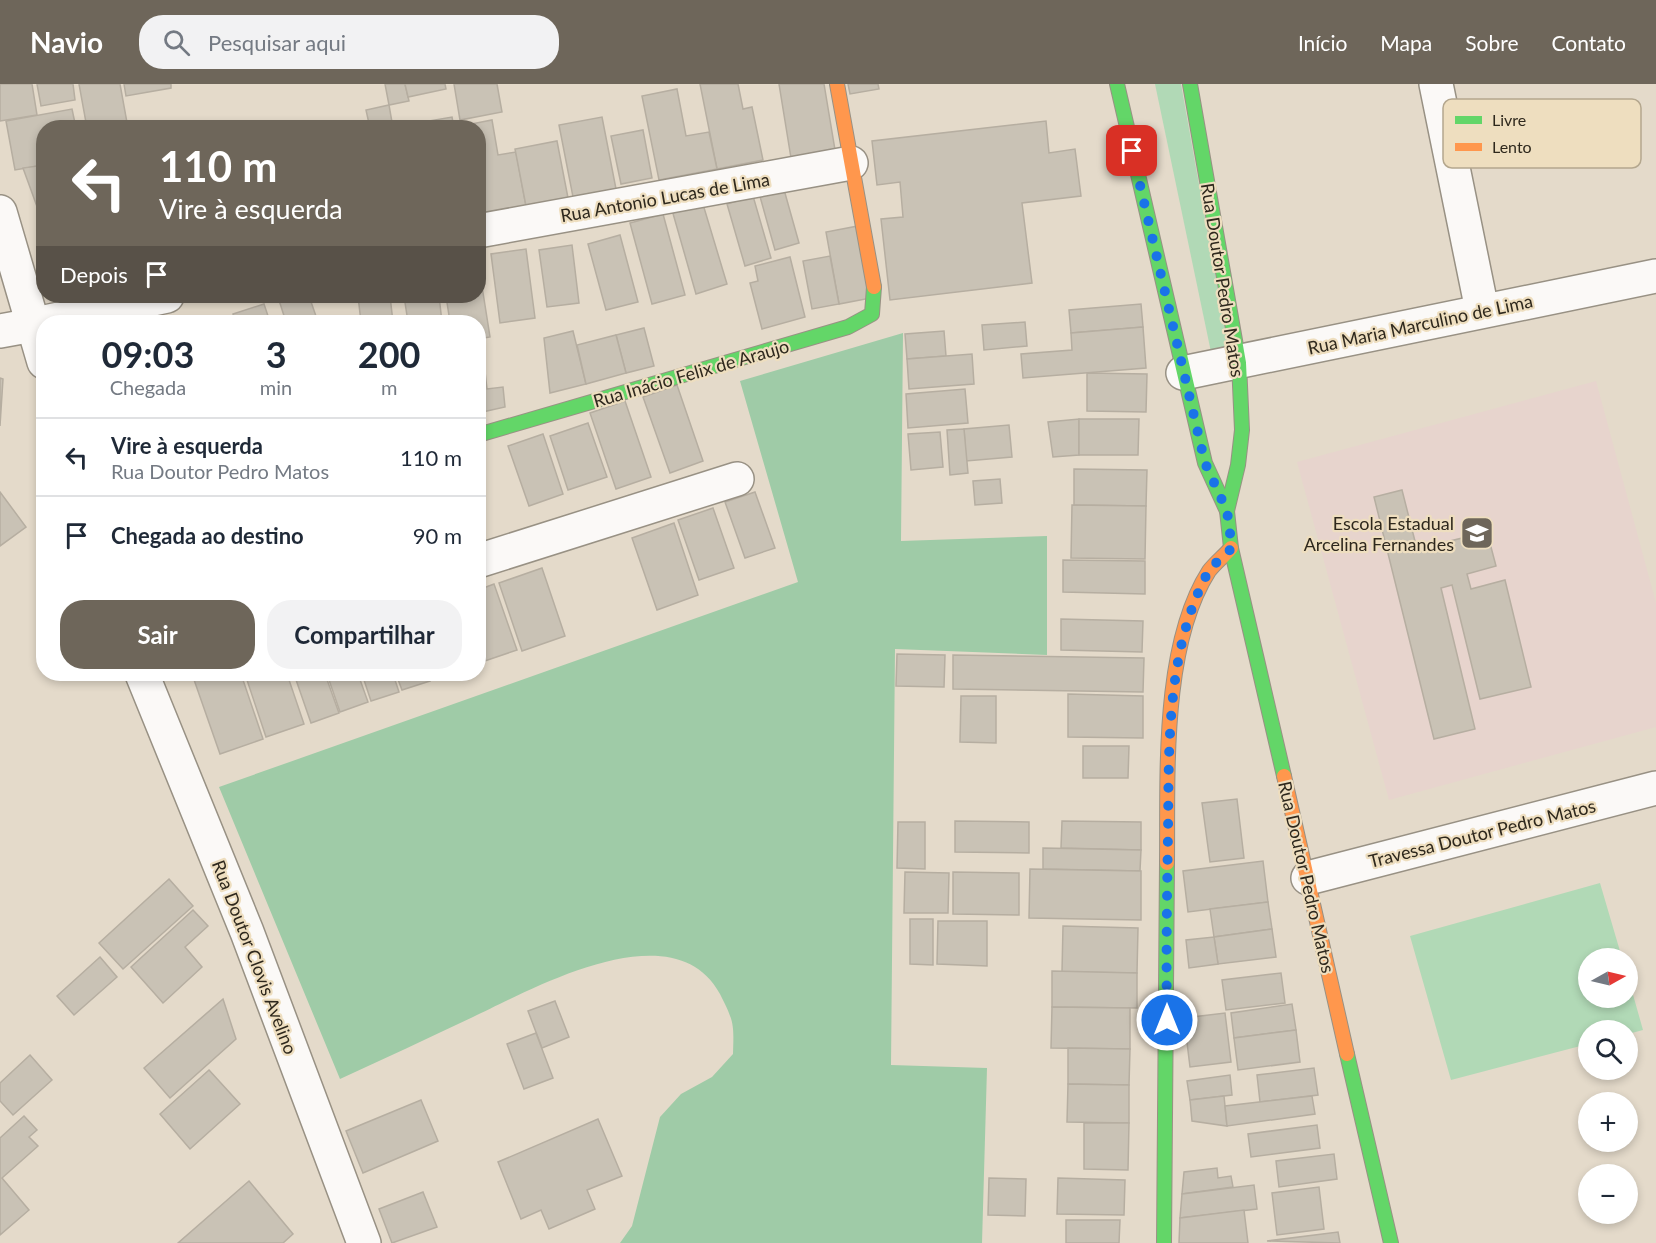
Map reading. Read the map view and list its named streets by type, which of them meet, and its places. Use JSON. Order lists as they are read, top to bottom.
{
  "streets": {
    "main road": ["Rua Doutor Pedro Matos", "Rua Inácio Felix de Araujo"],
    "street": [
      "Rua Antonio Lucas de Lima",
      "Rua Maria Marculino de Lima",
      "Travessa Doutor Pedro Matos",
      "Rua Doutor Clovis Avelino"
    ]
  },
  "crossings": [
    ["Rua Antonio Lucas de Lima", "Rua Inácio Felix de Araujo"],
    ["Rua Doutor Pedro Matos", "Rua Maria Marculino de Lima"],
    ["Rua Doutor Pedro Matos", "Travessa Doutor Pedro Matos"]
  ],
  "places": {
    "school or university": ["Escola Estadual Arcelina Fernandes"]
  },
  "legend": ["Livre", "Lento"],
  "north": "right",
  "page": {
    "header": "Navio",
    "search": "Pesquisar aqui",
    "nav": [
      "Início",
      "Mapa",
      "Sobre",
      "Contato"
    ],
    "turn": ["110 m", "Vire à esquerda"],
    "then": "Depois",
    "eta": [
      "09:03",
      "Chegada",
      "3",
      "min",
      "200",
      "m"
    ],
    "list": [
      {
        "name": "Vire à esquerda",
        "note": "Rua Doutor Pedro Matos",
        "value": "110 m"
      },
      {
        "name": "Chegada ao destino",
        "value": "90 m"
      }
    ],
    "buttons": ["Sair", "Compartilhar"],
    "map_buttons": ["+", "−"]
  }
}
